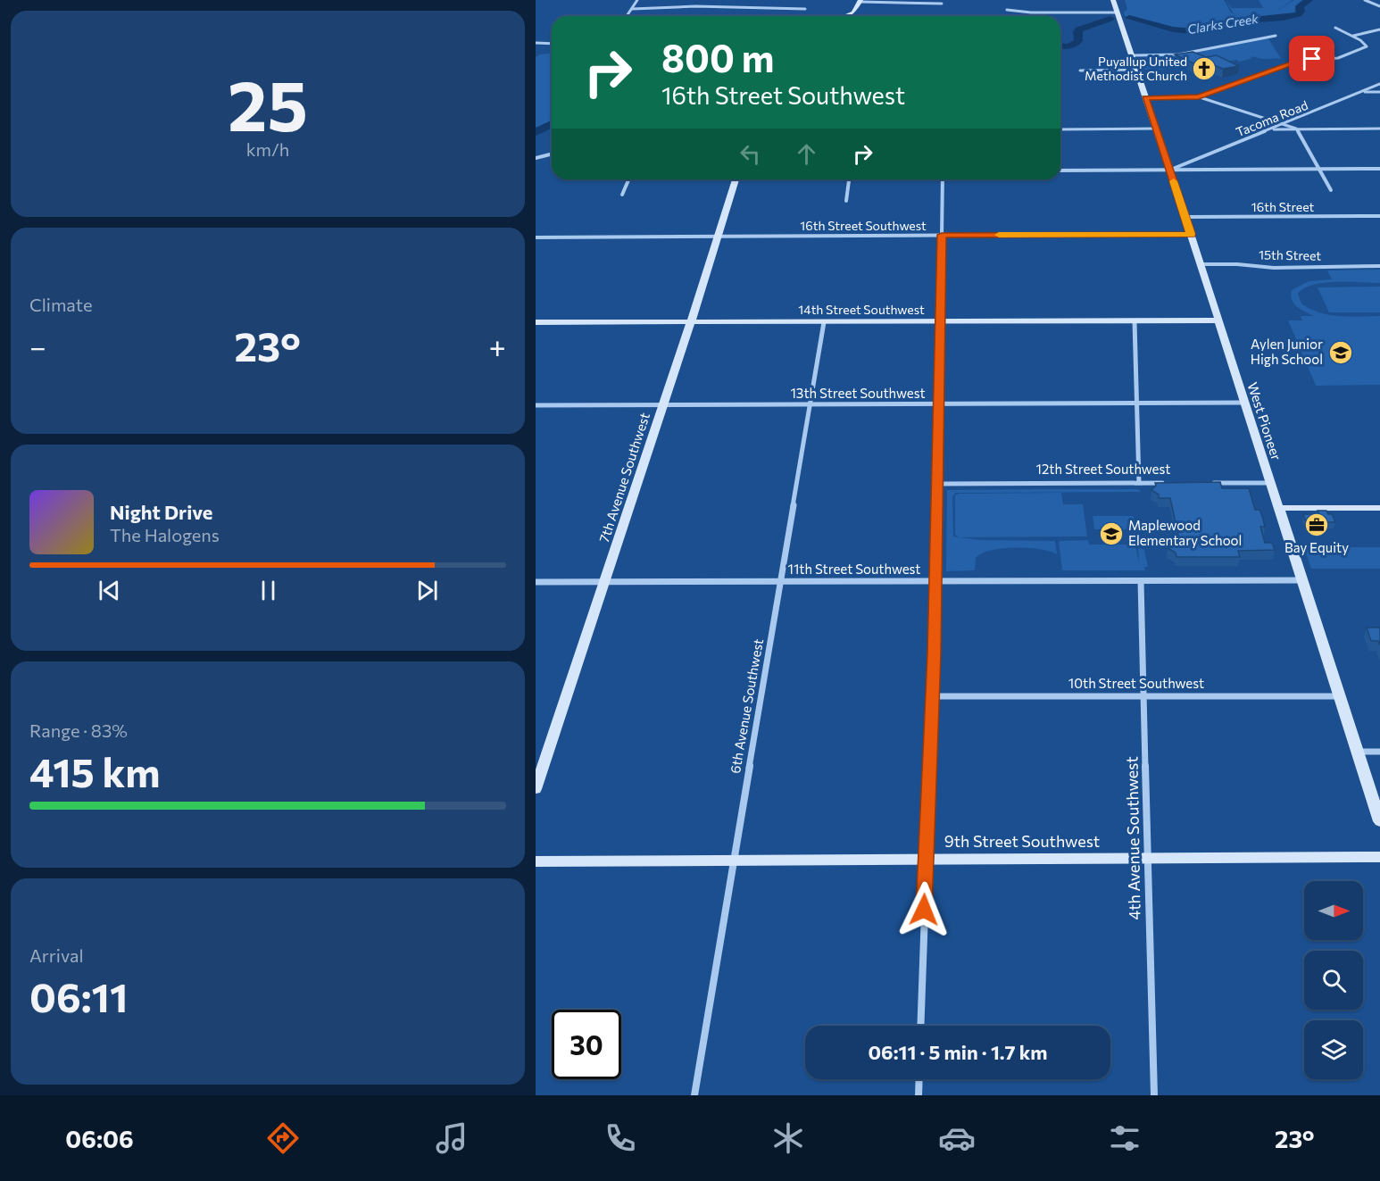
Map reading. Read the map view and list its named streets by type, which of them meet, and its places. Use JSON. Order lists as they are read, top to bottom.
{
  "streets": {
    "street": [
      "Tacoma Road",
      "16th Street",
      "16th Street Southwest",
      "15th Street",
      "14th Street Southwest",
      "13th Street Southwest",
      "West Pioneer",
      "12th Street Southwest",
      "7th Avenue Southwest",
      "11th Street Southwest",
      "10th Street Southwest",
      "6th Avenue Southwest",
      "4th Avenue Southwest",
      "9th Street Southwest"
    ]
  },
  "crossings": [
    ["Tacoma Road", "West Pioneer"],
    ["16th Street", "West Pioneer"],
    ["16th Street Southwest", "West Pioneer"],
    ["16th Street Southwest", "7th Avenue Southwest"],
    ["15th Street", "West Pioneer"],
    ["14th Street Southwest", "West Pioneer"],
    ["14th Street Southwest", "7th Avenue Southwest"],
    ["14th Street Southwest", "6th Avenue Southwest"],
    ["13th Street Southwest", "West Pioneer"],
    ["13th Street Southwest", "7th Avenue Southwest"],
    ["13th Street Southwest", "6th Avenue Southwest"],
    ["West Pioneer", "11th Street Southwest"],
    ["West Pioneer", "10th Street Southwest"],
    ["7th Avenue Southwest", "11th Street Southwest"],
    ["11th Street Southwest", "6th Avenue Southwest"],
    ["11th Street Southwest", "4th Avenue Southwest"],
    ["10th Street Southwest", "4th Avenue Southwest"],
    ["6th Avenue Southwest", "9th Street Southwest"],
    ["4th Avenue Southwest", "9th Street Southwest"]
  ],
  "water": ["Clarks Creek"],
  "places": {
    "church": ["Puyallup United Methodist Church"],
    "school or university": ["Aylen Junior High School", "Maplewood Elementary School"],
    "office": ["Bay Equity"]
  },
  "north": "right",
  "page": {
    "tile": [
      ["25", "km/h"],
      "Climate",
      ["Range · 83%", "415 km"],
      ["Arrival", "06:11"]
    ],
    "turn": ["800 m", "16th Street Southwest"],
    "heat": ["−", "23°", "+"],
    "song": ["Night Drive", "The Halogens"],
    "limit": "30",
    "trip": "06:11 · 5 min · 1.7 km",
    "tabs": ["06:06", "23°"]
  }
}
